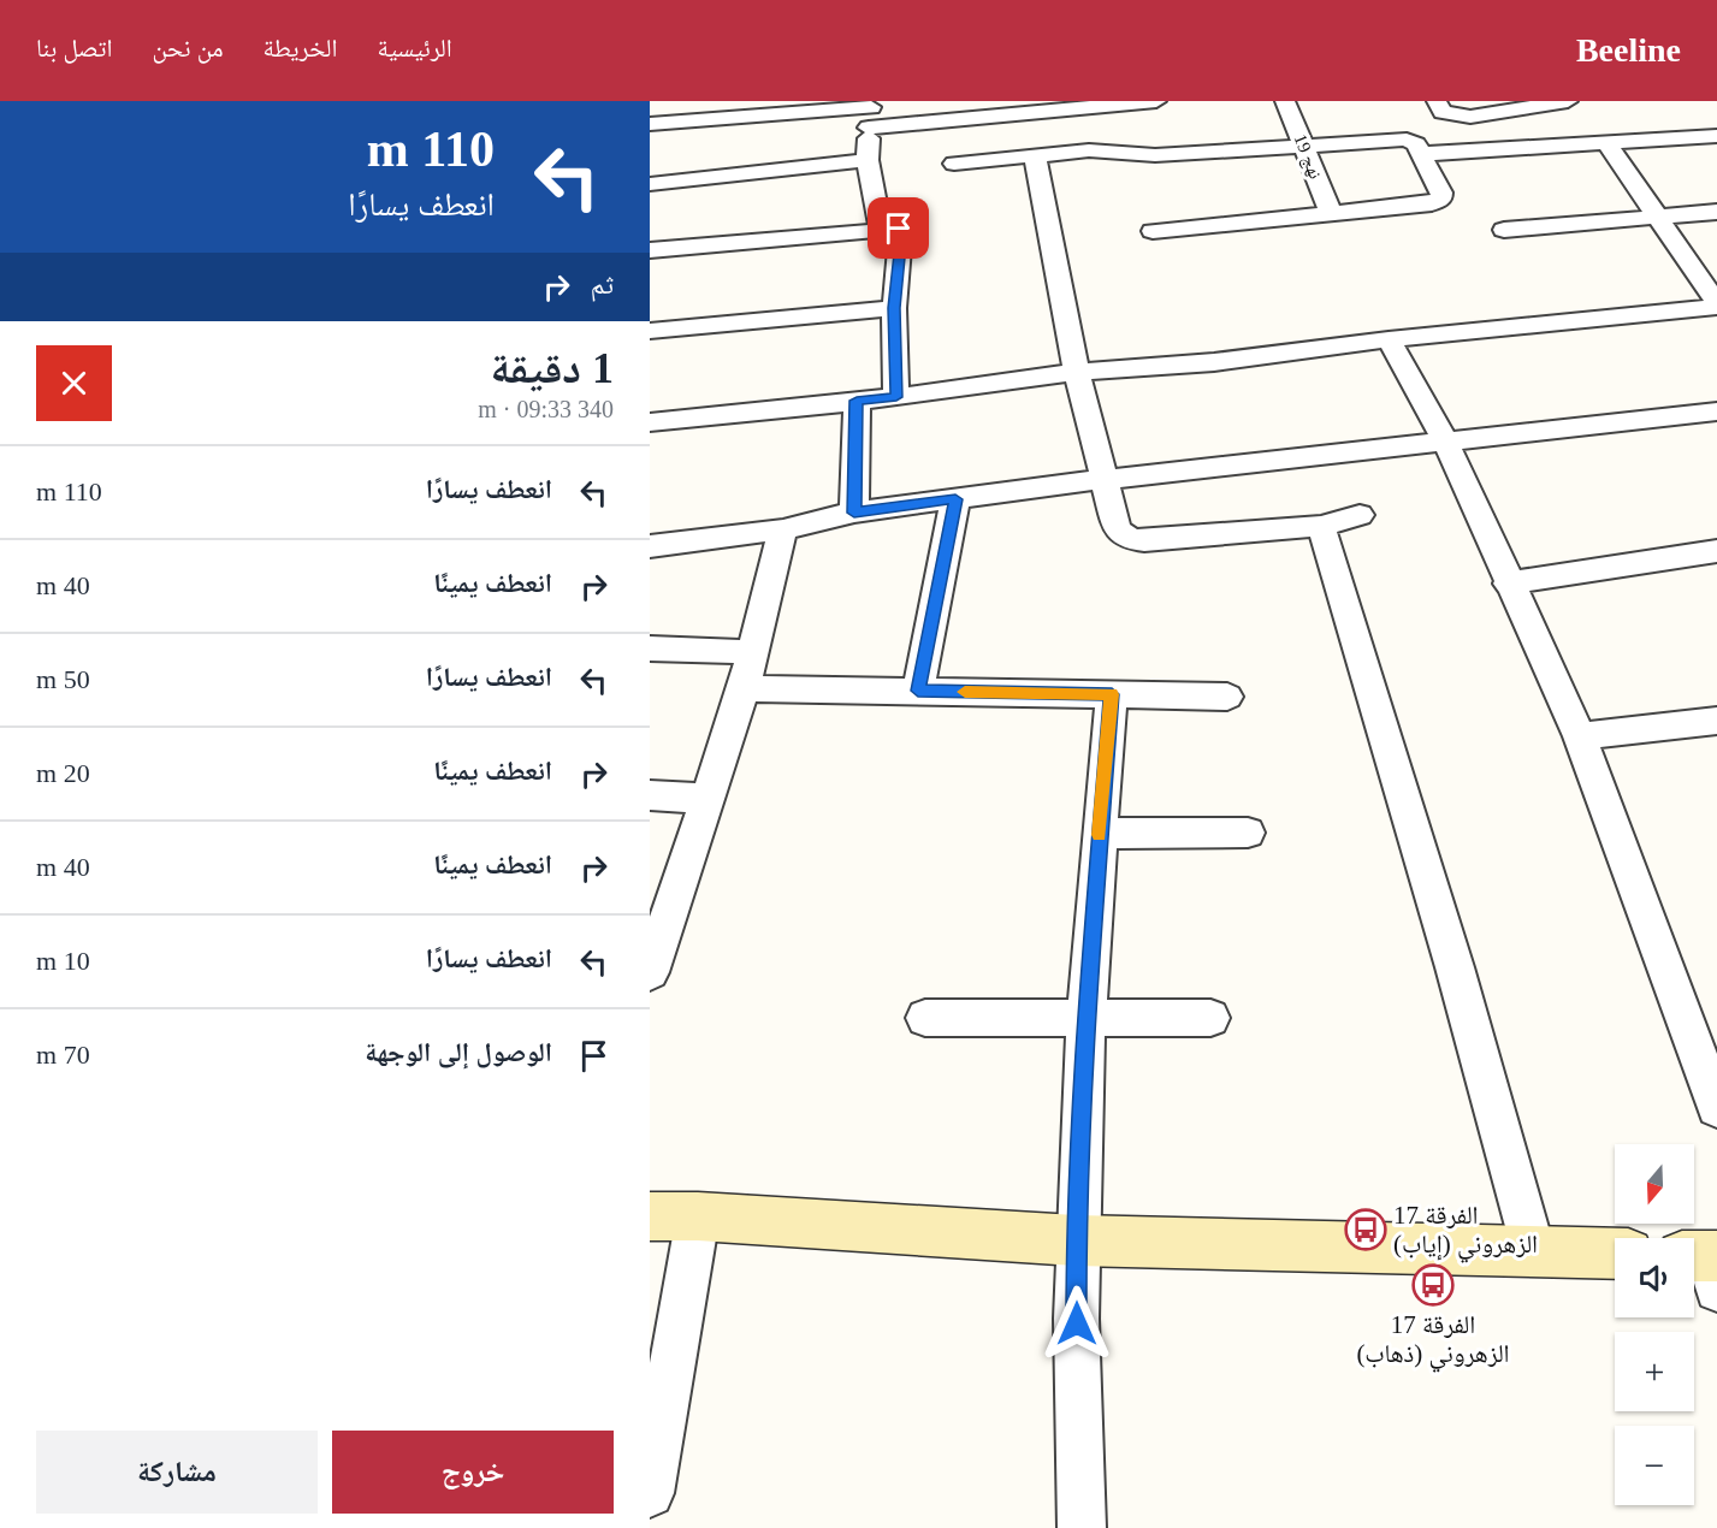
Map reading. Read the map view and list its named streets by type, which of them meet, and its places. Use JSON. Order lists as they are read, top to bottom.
{
  "streets": {
    "street": ["نهج 19"]
  },
  "places": {
    "bus stop": ["الفرقة 17 الزهروني (إياب)", "الفرقة 17 الزهروني (ذهاب)"]
  },
  "north": "bottom",
  "page": {
    "header": "Beeline",
    "nav": [
      "الرئيسية",
      "الخريطة",
      "من نحن",
      "اتصل بنا"
    ],
    "turn": ["110 m", "انعطف يسارًا"],
    "then": "ثم",
    "heading": ["1 دقيقة", "340 m · 09:33"],
    "list": [
      {
        "name": "انعطف يسارًا",
        "value": "110 m"
      },
      {
        "name": "انعطف يمينًا",
        "value": "40 m"
      },
      {
        "name": "انعطف يسارًا",
        "value": "50 m"
      },
      {
        "name": "انعطف يمينًا",
        "value": "20 m"
      },
      {
        "name": "انعطف يمينًا",
        "value": "40 m"
      },
      {
        "name": "انعطف يسارًا",
        "value": "10 m"
      },
      {
        "name": "الوصول إلى الوجهة",
        "value": "70 m"
      }
    ],
    "map_buttons": ["+", "−"],
    "buttons": ["خروج", "مشاركة"]
  }
}
